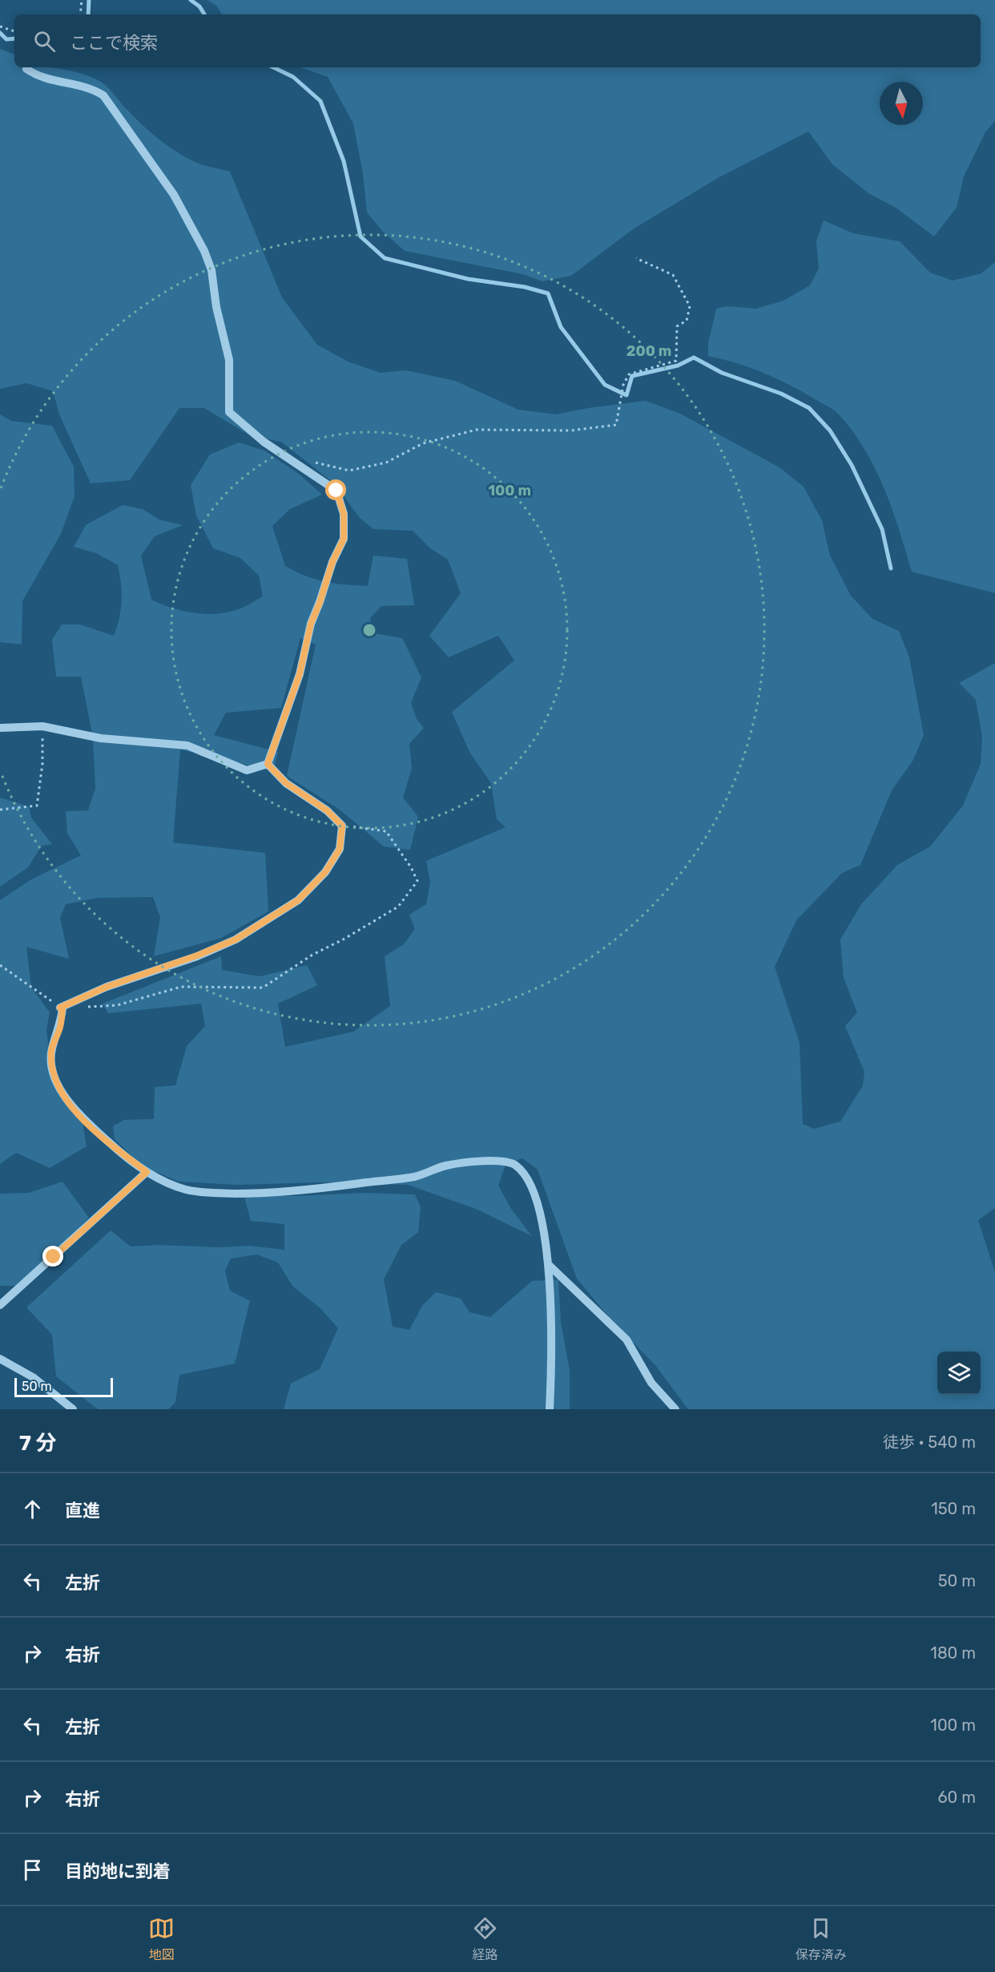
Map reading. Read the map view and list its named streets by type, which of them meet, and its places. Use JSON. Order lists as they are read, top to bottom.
{
  "scale_bar": "50 m",
  "north": "bottom",
  "page": {
    "search": "ここで検索",
    "scale": "50 m",
    "heading": ["7 分", "徒歩 · 540 m"],
    "list": [
      ["直進", "150 m"],
      ["左折", "50 m"],
      ["右折", "180 m"],
      ["左折", "100 m"],
      ["右折", "60 m"],
      "目的地に到着"
    ],
    "nav": ["地図", "経路", "保存済み"]
  },
  "rings": ["200 m", "100 m"]
}
